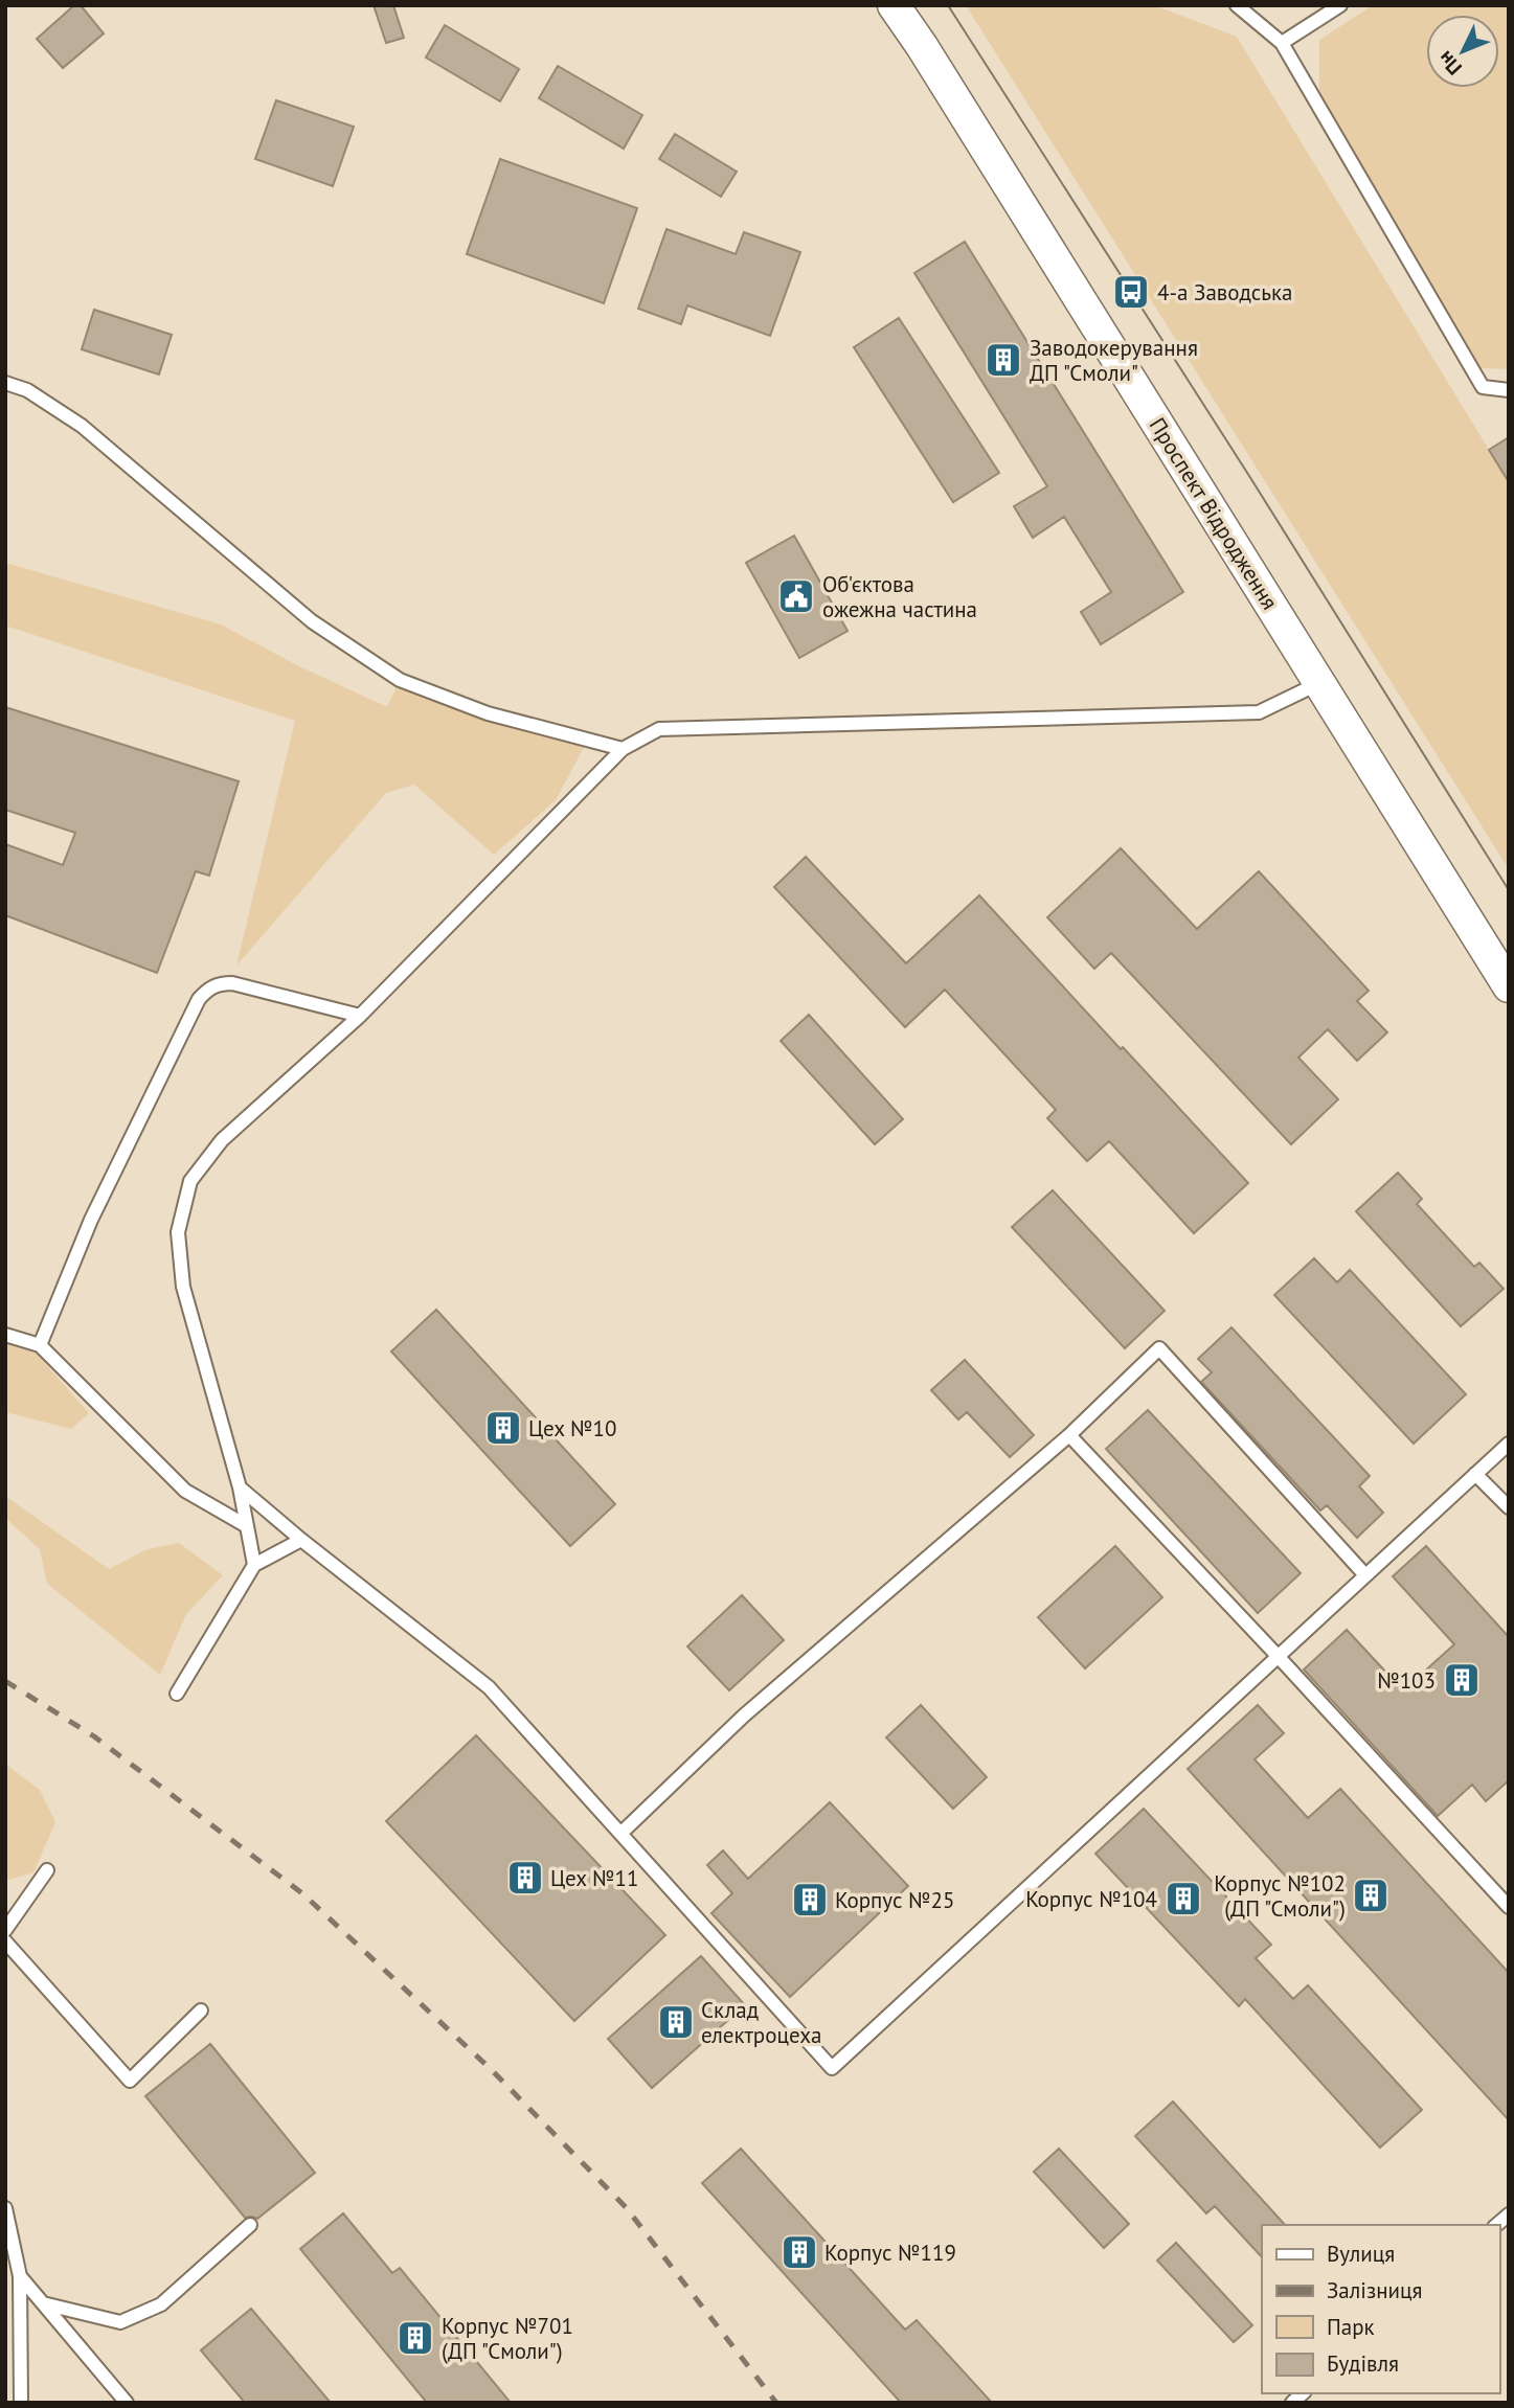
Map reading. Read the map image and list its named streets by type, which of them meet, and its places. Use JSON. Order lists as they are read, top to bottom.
{
  "streets": {
    "street": ["Проспект Відродження"]
  },
  "places": {
    "bus stop": ["4-а Заводська"],
    "building": [
      "Заводокерування ДП \"Смоли\"",
      "Цех №10",
      "№103",
      "Цех №11",
      "Корпус №102 (ДП \"Смоли\")",
      "Корпус №104",
      "Корпус №25",
      "Склад електроцеха",
      "Корпус №119",
      "Корпус №701 (ДП \"Смоли\")"
    ],
    "public building": ["Об'єктова ожежна частина"]
  },
  "legend": [
    "Вулиця",
    "Залізниця",
    "Парк",
    "Будівля"
  ],
  "north": "bottom left"
}
